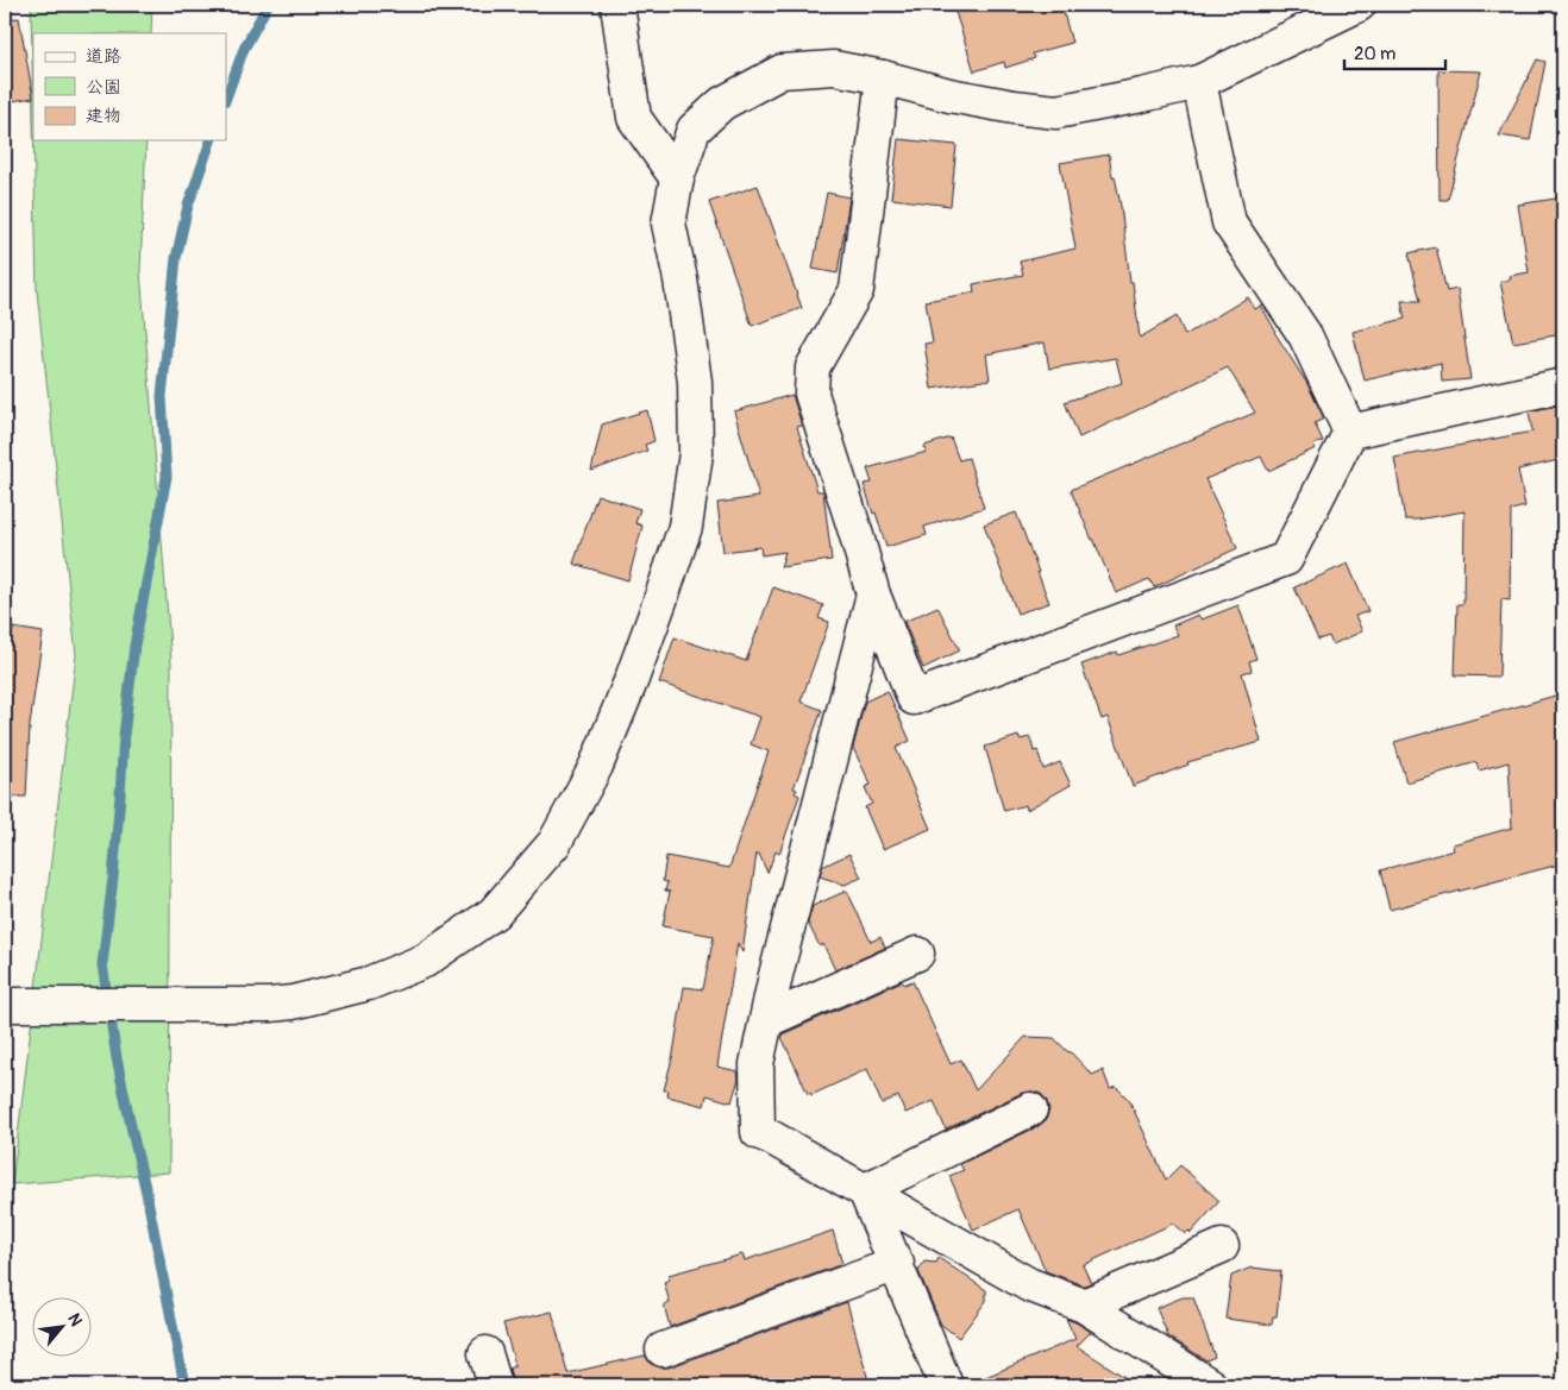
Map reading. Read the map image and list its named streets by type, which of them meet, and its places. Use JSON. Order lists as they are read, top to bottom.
{
  "legend": ["道路", "公園", "建物"],
  "scale_bar": "20 m",
  "north": "top right"
}
